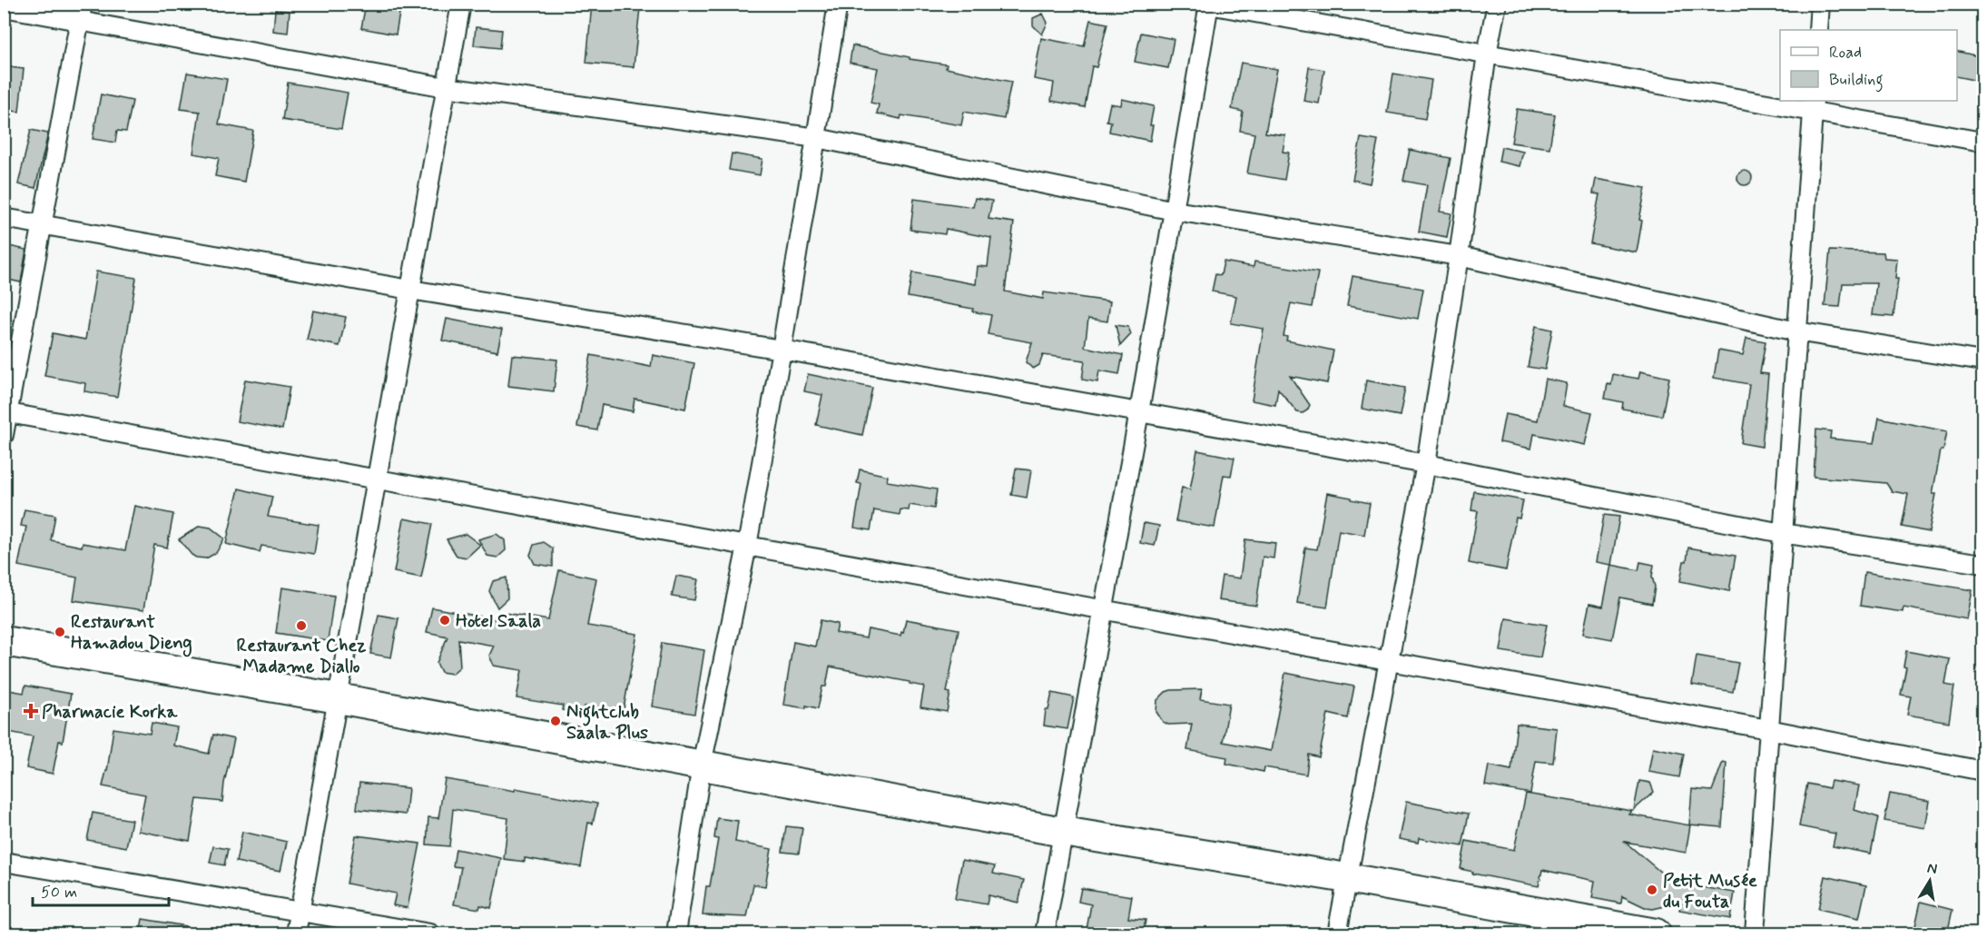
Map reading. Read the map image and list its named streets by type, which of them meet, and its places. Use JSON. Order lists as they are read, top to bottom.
{
  "places": {
    "other": [
      "Hotel Saala",
      "Restaurant Chez Madame Diallo",
      "Restaurant Hamadou Dieng",
      "Nightclub Saala Plus",
      "Petit Musée du Fouta"
    ],
    "health": ["Pharmacie Korka"]
  },
  "legend": ["Road", "Building"],
  "scale_bar": "50 m",
  "north": "top"
}
